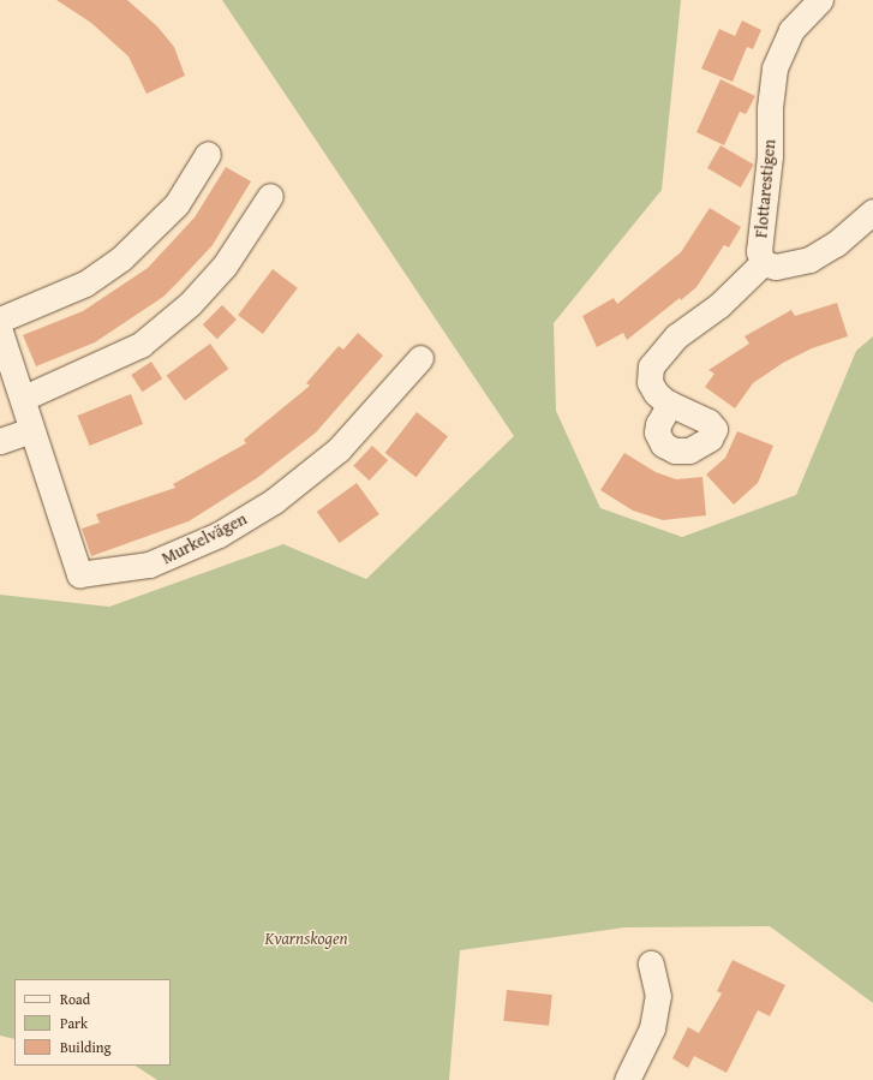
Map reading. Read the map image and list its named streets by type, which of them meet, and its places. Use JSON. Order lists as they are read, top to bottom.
{
  "streets": {
    "street": ["Flottarestigen", "Murkelvägen"]
  },
  "parks": ["Kvarnskogen"],
  "legend": ["Road", "Park", "Building"]
}
